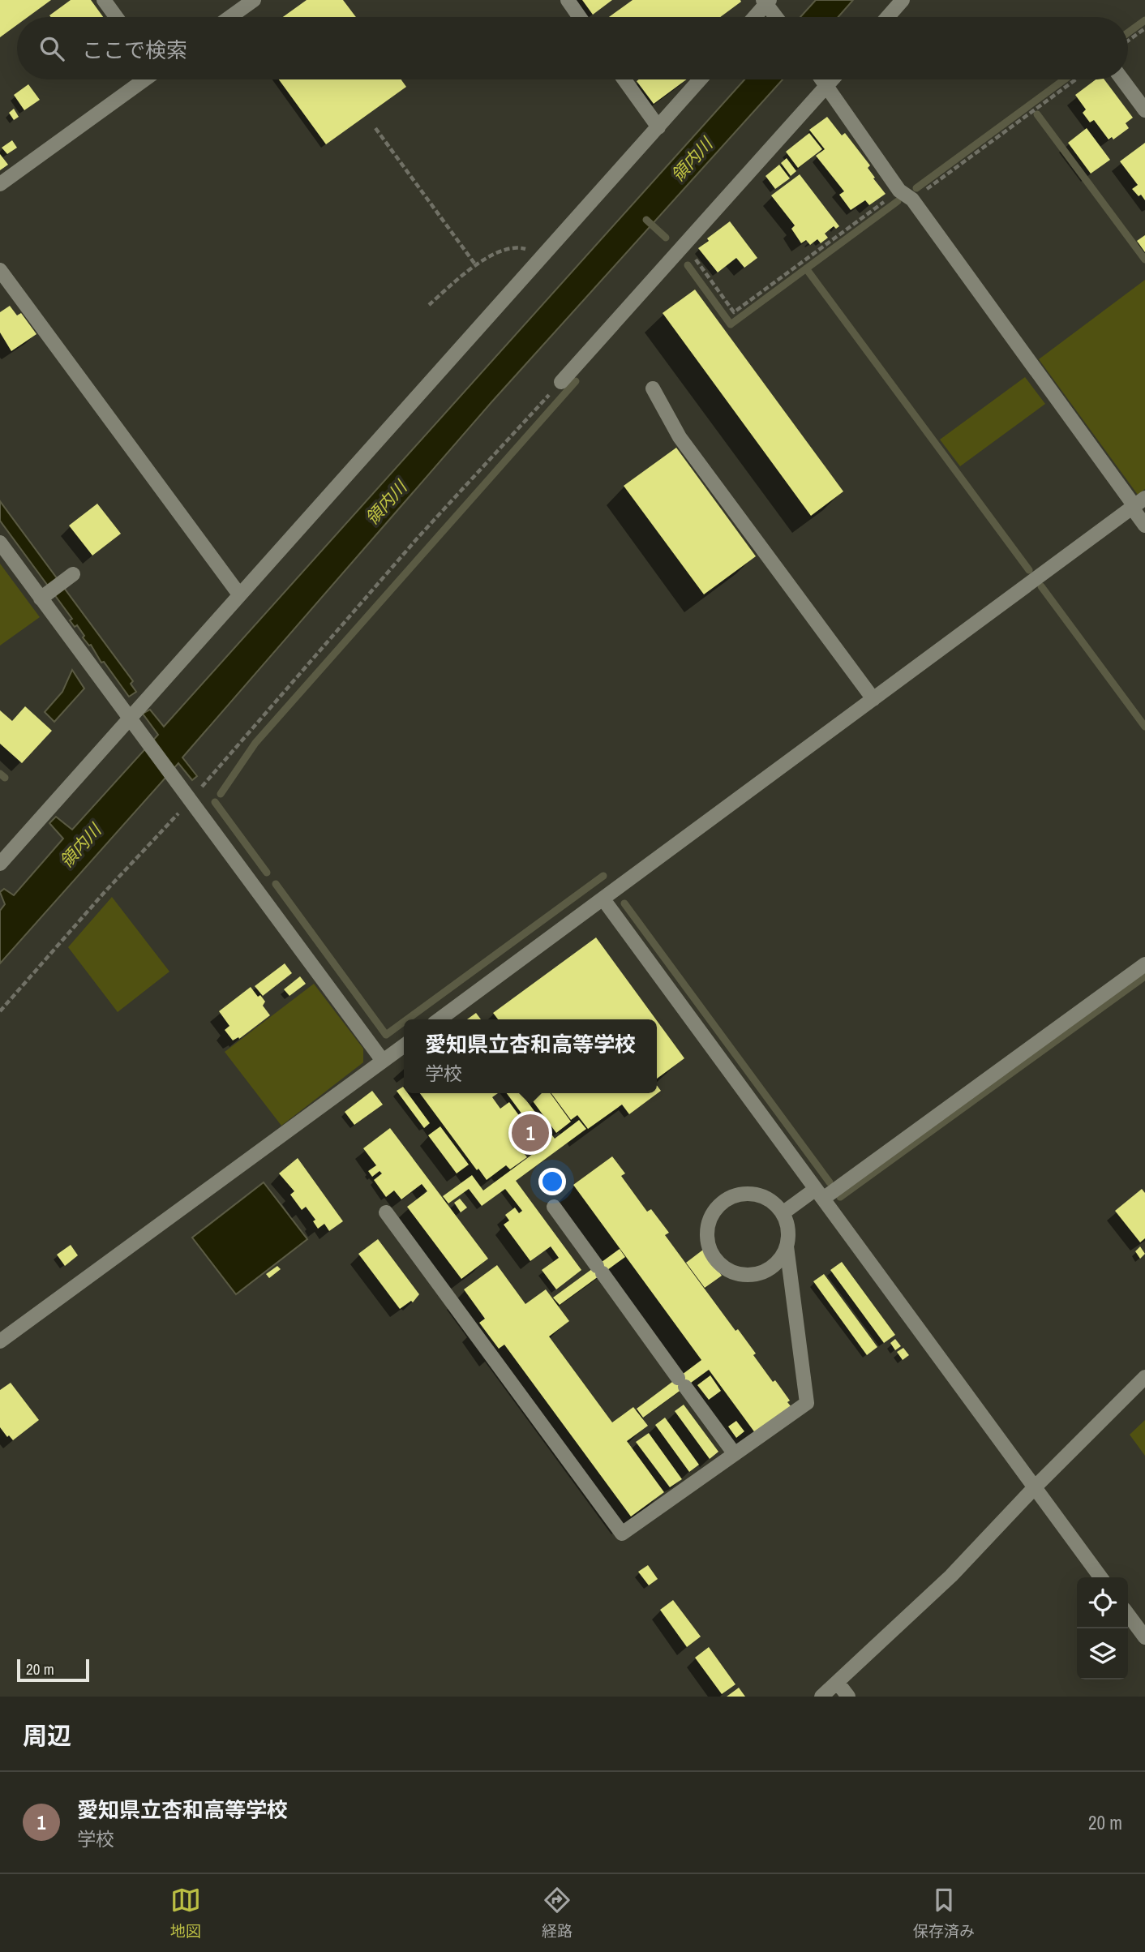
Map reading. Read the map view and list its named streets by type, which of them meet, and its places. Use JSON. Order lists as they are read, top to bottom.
{
  "water": ["領内川"],
  "scale_bar": "20 m",
  "page": {
    "search": "ここで検索",
    "popup": ["愛知県立杏和高等学校", "学校"],
    "pins": "1",
    "scale": "20 m",
    "heading": "周辺",
    "list": [
      {
        "mark": "1",
        "name": "愛知県立杏和高等学校",
        "note": "学校",
        "value": "20 m"
      }
    ],
    "nav": ["地図", "経路", "保存済み"]
  }
}
